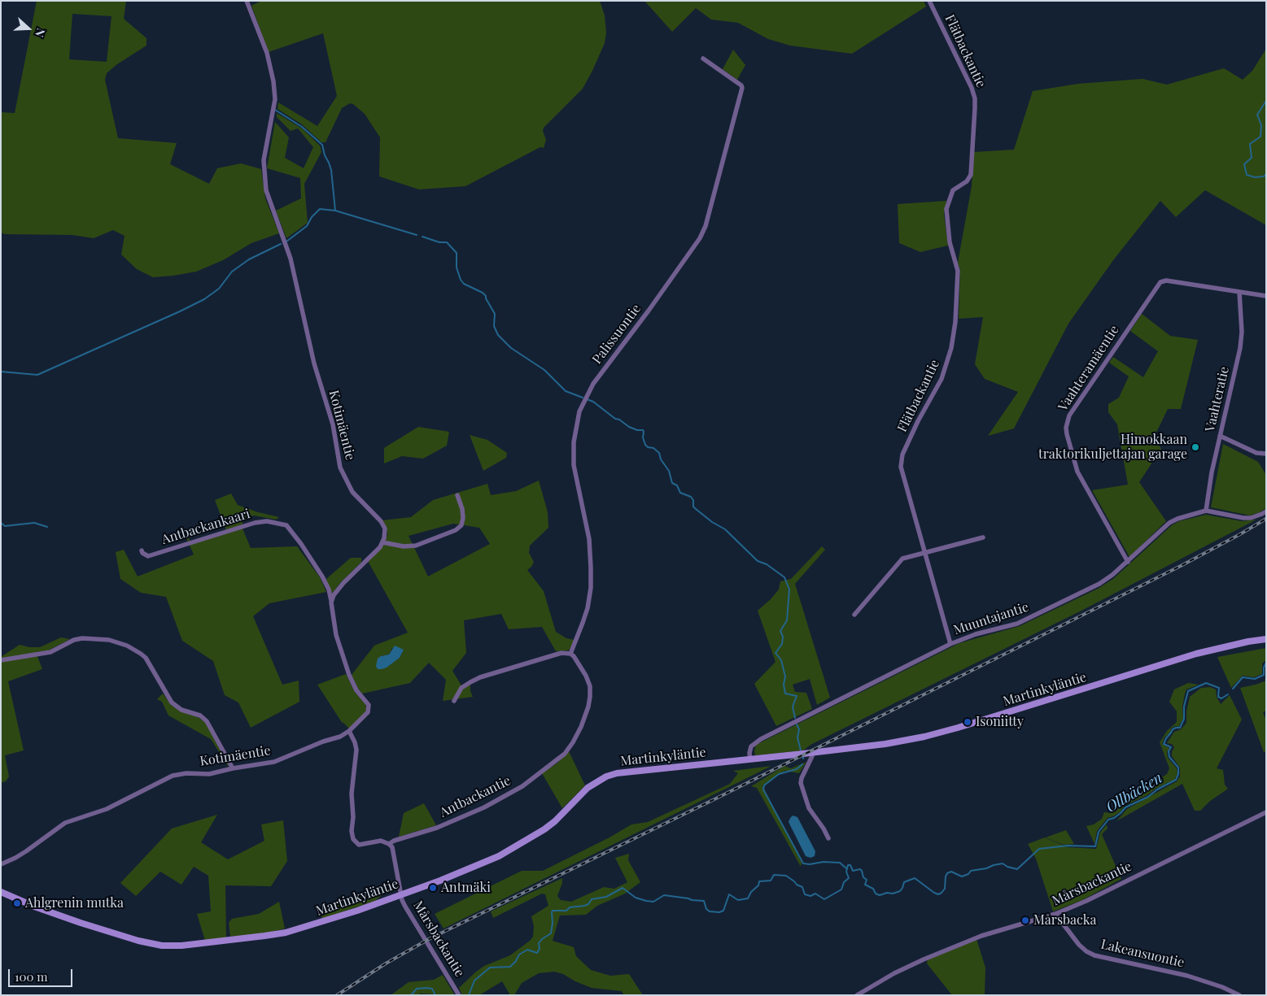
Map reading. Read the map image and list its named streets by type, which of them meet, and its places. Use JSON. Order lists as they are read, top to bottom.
{
  "streets": {
    "street": [
      "Flätbackantie",
      "Palissuontie",
      "Vaahteramäentie",
      "Vaahteratie",
      "Kotimäentie",
      "Antbackankaari",
      "Muuntajantie",
      "Martinkyläntie",
      "Antbackantie",
      "Mårsbackantie",
      "Lakeansuontie"
    ]
  },
  "crossings": [
    ["Flätbackantie", "Muuntajantie"],
    ["Palissuontie", "Antbackantie"],
    ["Vaahteramäentie", "Vaahteratie"],
    ["Vaahteramäentie", "Muuntajantie"],
    ["Vaahteratie", "Muuntajantie"],
    ["Kotimäentie", "Antbackankaari"],
    ["Muuntajantie", "Martinkyläntie"],
    ["Martinkyläntie", "Mårsbackantie"],
    ["Mårsbackantie", "Lakeansuontie"]
  ],
  "water": ["Ollbäcken"],
  "places": [
    "Himokkaan traktorikuljettajan garage",
    "Isoniitty",
    "Antmäki",
    "Ahlgrenin mutka",
    "Mårsbacka"
  ],
  "scale_bar": "100 m",
  "north": "right"
}
